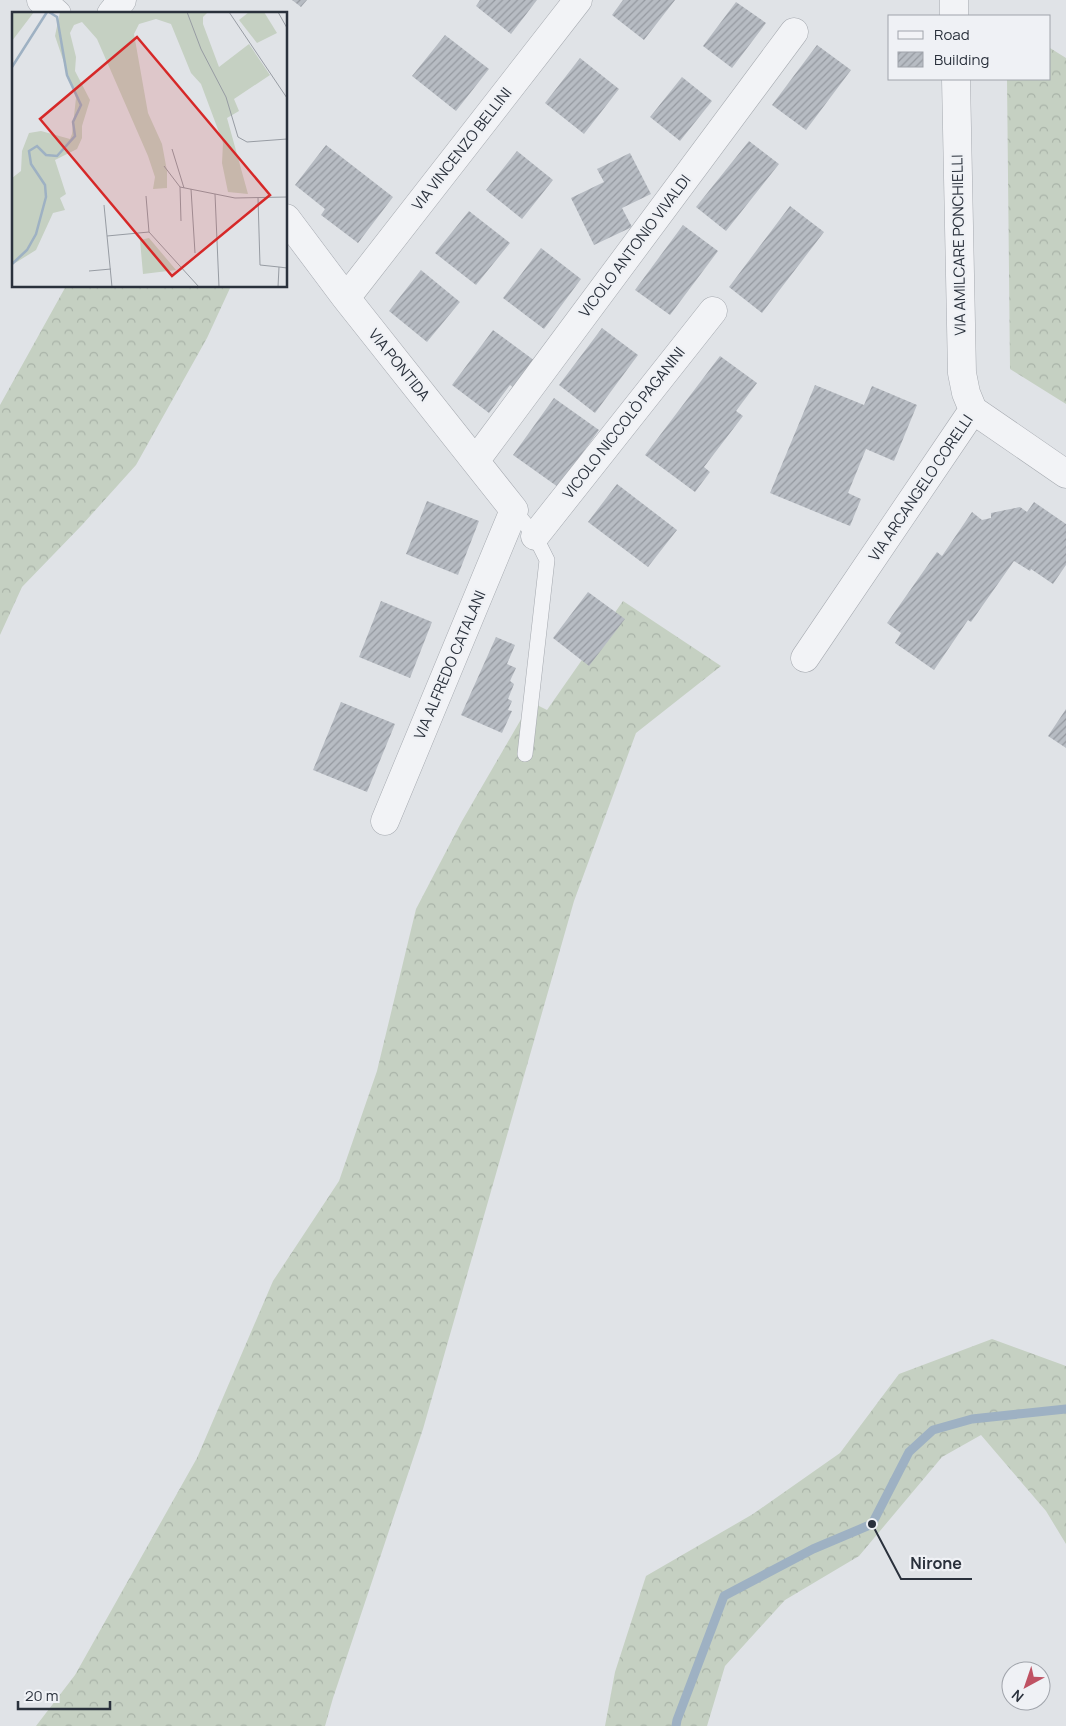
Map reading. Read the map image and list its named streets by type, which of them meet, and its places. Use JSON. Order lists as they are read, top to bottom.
{
  "streets": {
    "street": [
      "VIA VINCENZO BELLINI",
      "VIA AMILCARE PONCHIELLI",
      "VICOLO ANTONIO VIVALDI",
      "VIA PONTIDA",
      "VICOLO NICCOLÒ PAGANINI",
      "VIA ARCANGELO CORELLI",
      "VIA ALFREDO CATALANI"
    ]
  },
  "crossings": [
    ["VIA VINCENZO BELLINI", "VIA PONTIDA"],
    ["VIA AMILCARE PONCHIELLI", "VIA ARCANGELO CORELLI"],
    ["VICOLO ANTONIO VIVALDI", "VIA PONTIDA"],
    ["VIA PONTIDA", "VIA ALFREDO CATALANI"]
  ],
  "places": ["Nirone"],
  "legend": ["Road", "Building"],
  "scale_bar": "20 m",
  "north": "bottom left"
}
